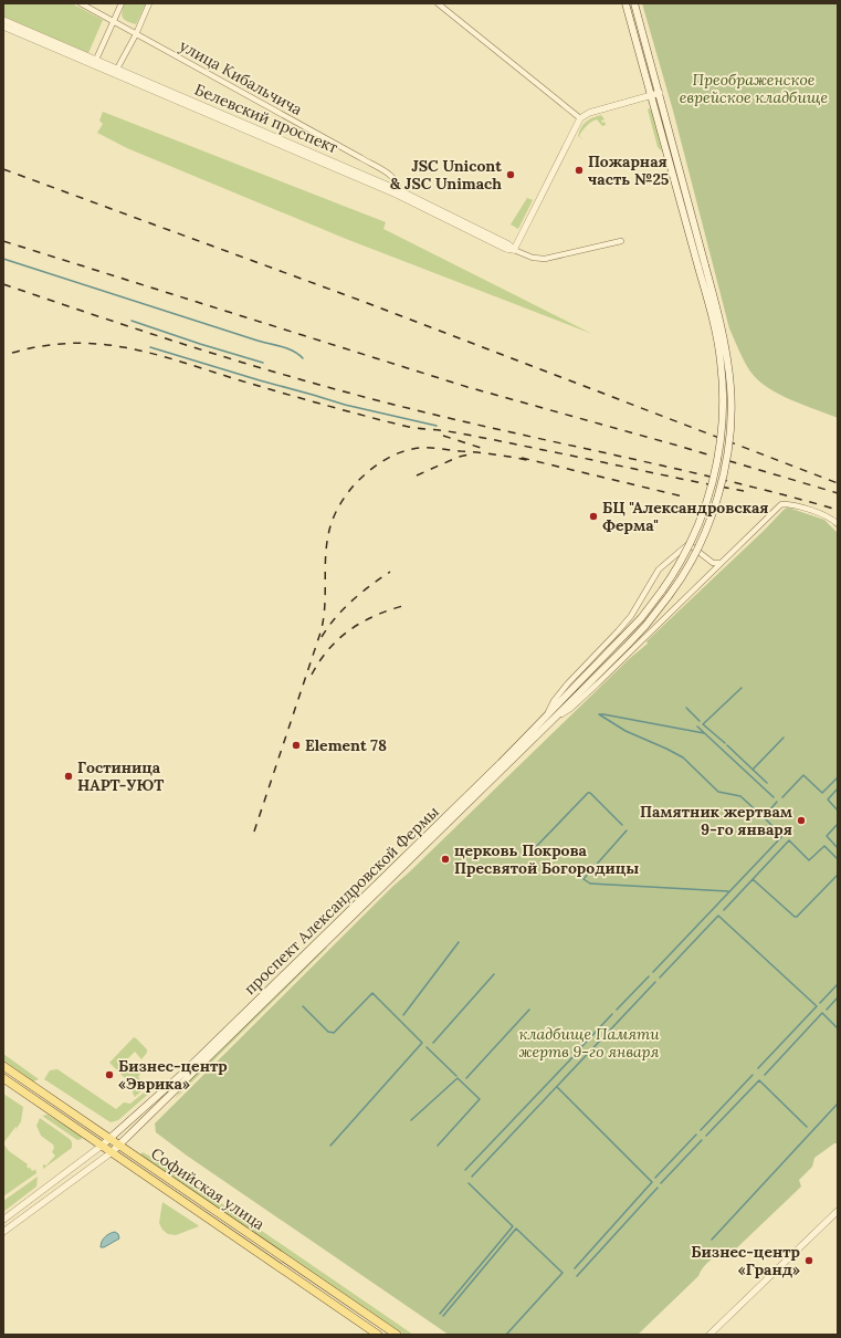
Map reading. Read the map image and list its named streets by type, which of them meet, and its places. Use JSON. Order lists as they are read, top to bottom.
{
  "streets": {
    "main road": ["проспект Александровской Фермы", "Софийская улица"],
    "street": ["улица Кибальчича", "Белевский проспект"]
  },
  "crossings": [
    ["улица Кибальчича", "Белевский проспект"],
    ["проспект Александровской Фермы", "Софийская улица"]
  ],
  "parks": ["Преображенское еврейское кладбище", "кладбище Памяти жертв 9-го января"],
  "places": [
    "Пожарная часть №25",
    "JSC Unicont & JSC Unimach",
    "БЦ \"Александровская Ферма\"",
    "Element 78",
    "Гостиница НАРТ-УЮТ",
    "Памятник жертвам 9-го января",
    "церковь Покрова Пресвятой Богородицы",
    "Бизнес-центр «Эврика»",
    "Бизнес-центр «Гранд»"
  ]
}
